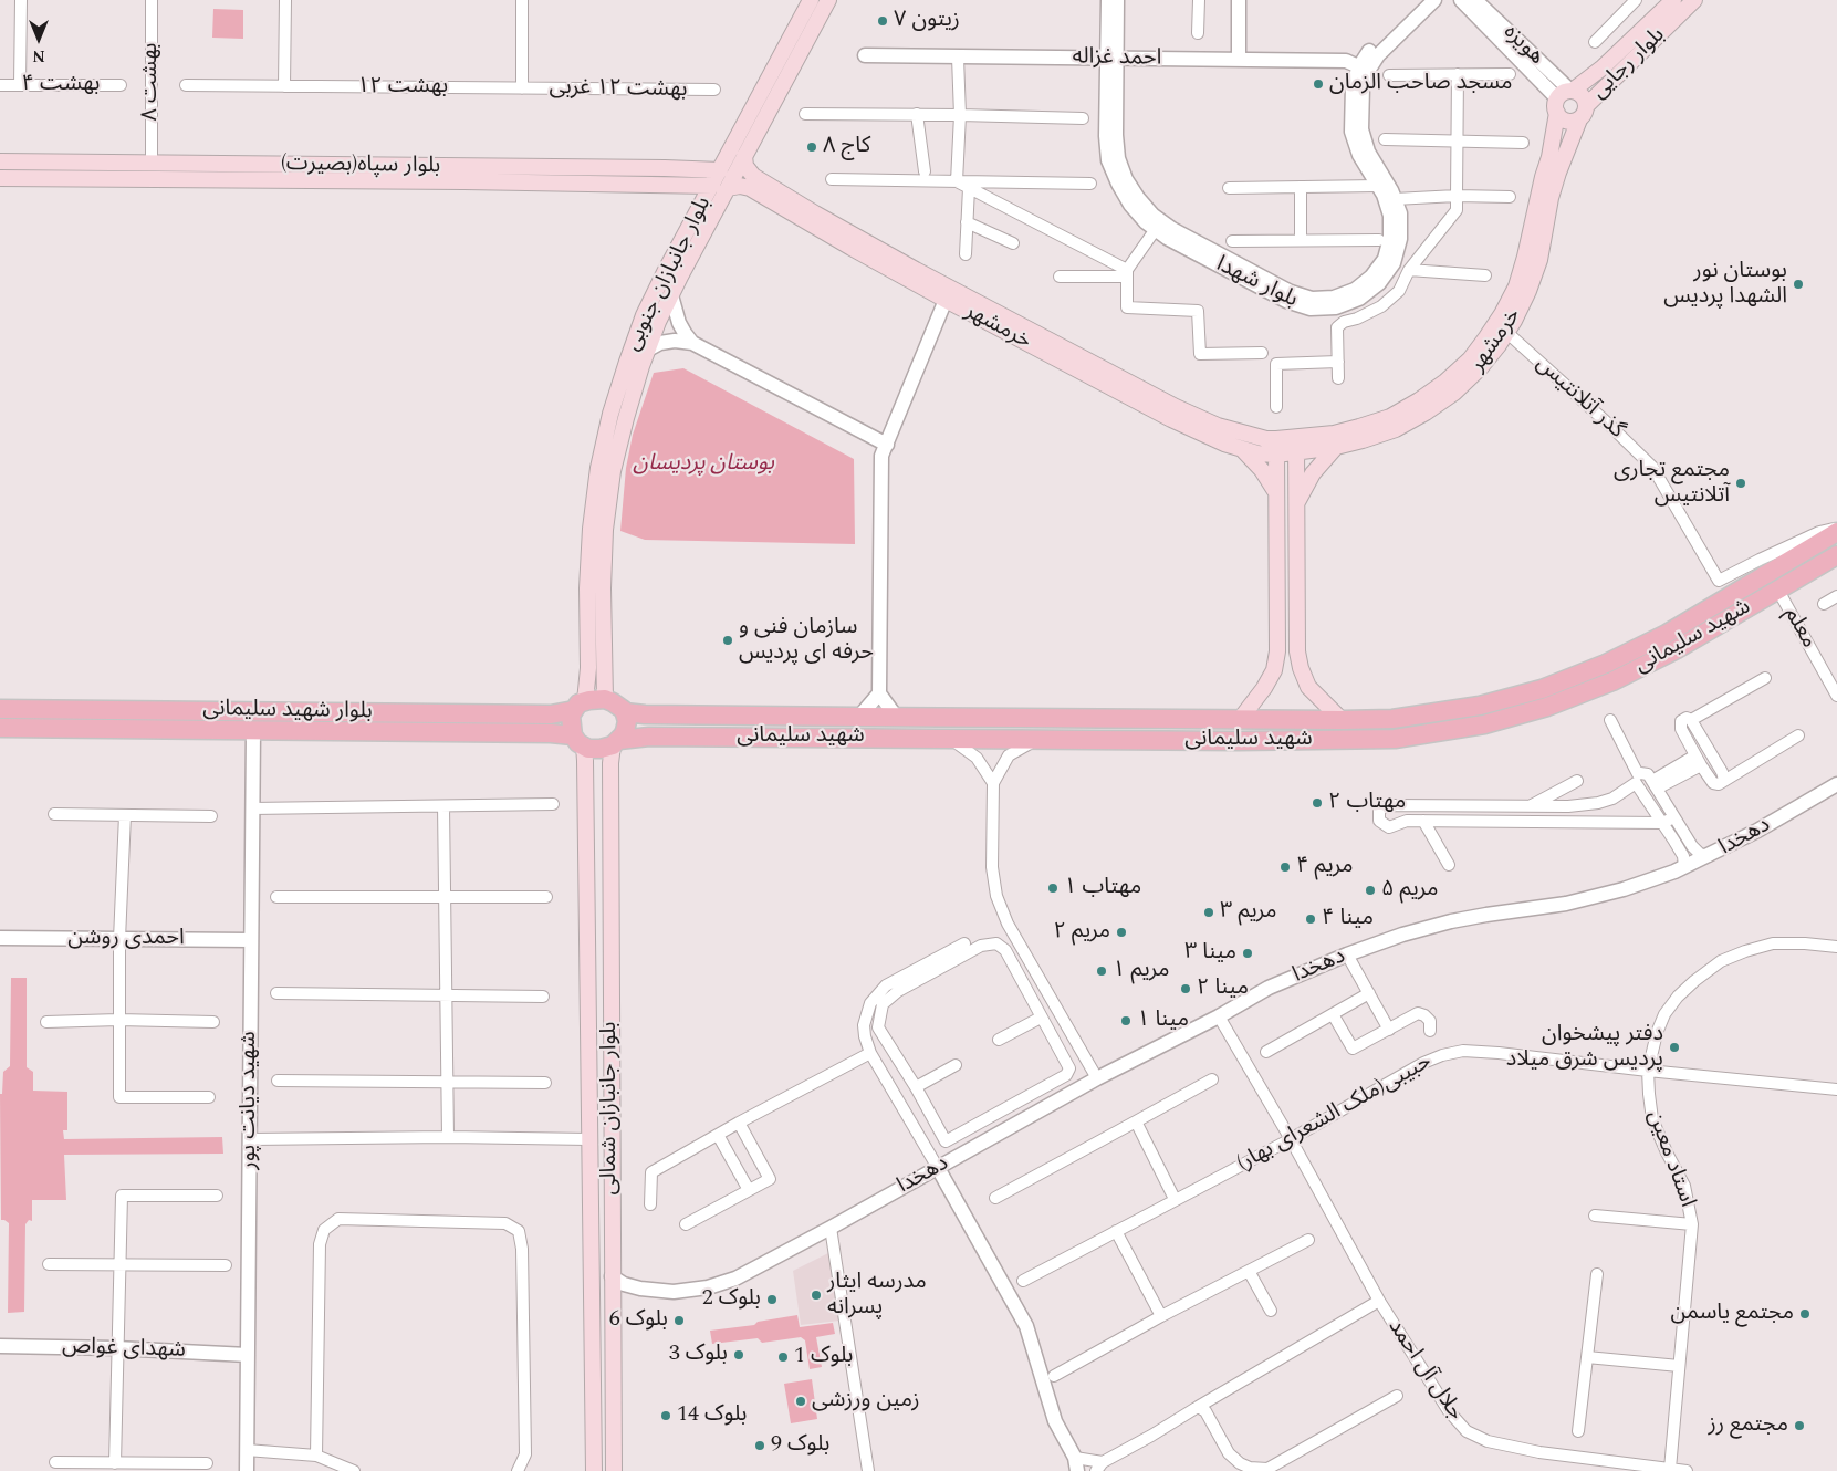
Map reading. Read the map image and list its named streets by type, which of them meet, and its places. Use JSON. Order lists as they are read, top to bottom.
{
  "streets": {
    "main road": [
      "بلوار رجایی",
      "بلوار سپاه(بصیرت)",
      "بلوار جانبازان جنوبی",
      "خرمشهر",
      "شهید سلیمانی",
      "بلوار شهید سلیمانی",
      "بلوار جانبازان شمالی"
    ],
    "street": [
      "هویزه",
      "احمد غزاله",
      "بهشت ۸",
      "بهشت ۴",
      "بهشت ۱۲",
      "بهشت ۱۲ غربی",
      "بلوار شهدا",
      "گذر آتلانتیس",
      "معلم",
      "دهخدا",
      "احمدی روشن",
      "شهید دیانت پور",
      "حبیبی(ملک الشعرای بهار)",
      "استاد معین",
      "شهدای غواص",
      "جلال آل احمد"
    ]
  },
  "crossings": [
    ["هویزه", "بلوار رجایی"],
    ["هویزه", "خرمشهر"],
    ["احمد غزاله", "بلوار شهدا"],
    ["بلوار رجایی", "خرمشهر"],
    ["بهشت ۸", "بلوار سپاه(بصیرت)"],
    ["بهشت ۱۲", "بهشت ۱۲ غربی"],
    ["بلوار سپاه(بصیرت)", "بلوار جانبازان جنوبی"],
    ["بلوار جانبازان جنوبی", "شهید سلیمانی"],
    ["بلوار جانبازان جنوبی", "بلوار شهید سلیمانی"],
    ["بلوار جانبازان جنوبی", "بلوار جانبازان شمالی"],
    ["خرمشهر", "گذر آتلانتیس"],
    ["معلم", "شهید سلیمانی"],
    ["شهید سلیمانی", "بلوار شهید سلیمانی"],
    ["شهید سلیمانی", "بلوار جانبازان شمالی"],
    ["بلوار شهید سلیمانی", "شهید دیانت پور"],
    ["بلوار شهید سلیمانی", "بلوار جانبازان شمالی"],
    ["دهخدا", "بلوار جانبازان شمالی"],
    ["دهخدا", "جلال آل احمد"],
    ["احمدی روشن", "شهید دیانت پور"],
    ["شهید دیانت پور", "شهدای غواص"],
    ["حبیبی(ملک الشعرای بهار)", "استاد معین"],
    ["حبیبی(ملک الشعرای بهار)", "جلال آل احمد"],
    ["استاد معین", "جلال آل احمد"]
  ],
  "parks": ["بوستان پردیسان"],
  "places": [
    "زیتون ۷",
    "مسجد صاحب الزمان",
    "کاج ۸",
    "بوستان نور الشهدا پردیس",
    "مجتمع تجاری آتلانتیس",
    "سازمان فنی و حرفه ای پردیس",
    "مهتاب ۲",
    "مریم ۴",
    "مهتاب ۱",
    "مریم ۵",
    "مریم ۳",
    "مینا ۴",
    "مریم ۲",
    "مینا ۳",
    "مریم ۱",
    "مینا ۲",
    "مینا ۱",
    "دفتر پیشخوان پردیس شرق میلاد",
    "مدرسه ایثار پسرانه",
    "بلوک 2",
    "مجتمع یاسمن",
    "بلوک 6",
    "بلوک 3",
    "بلوک 1",
    "زمین ورزشی",
    "بلوک 14",
    "مجتمع رز",
    "بلوک 9"
  ],
  "north": "bottom"
}
